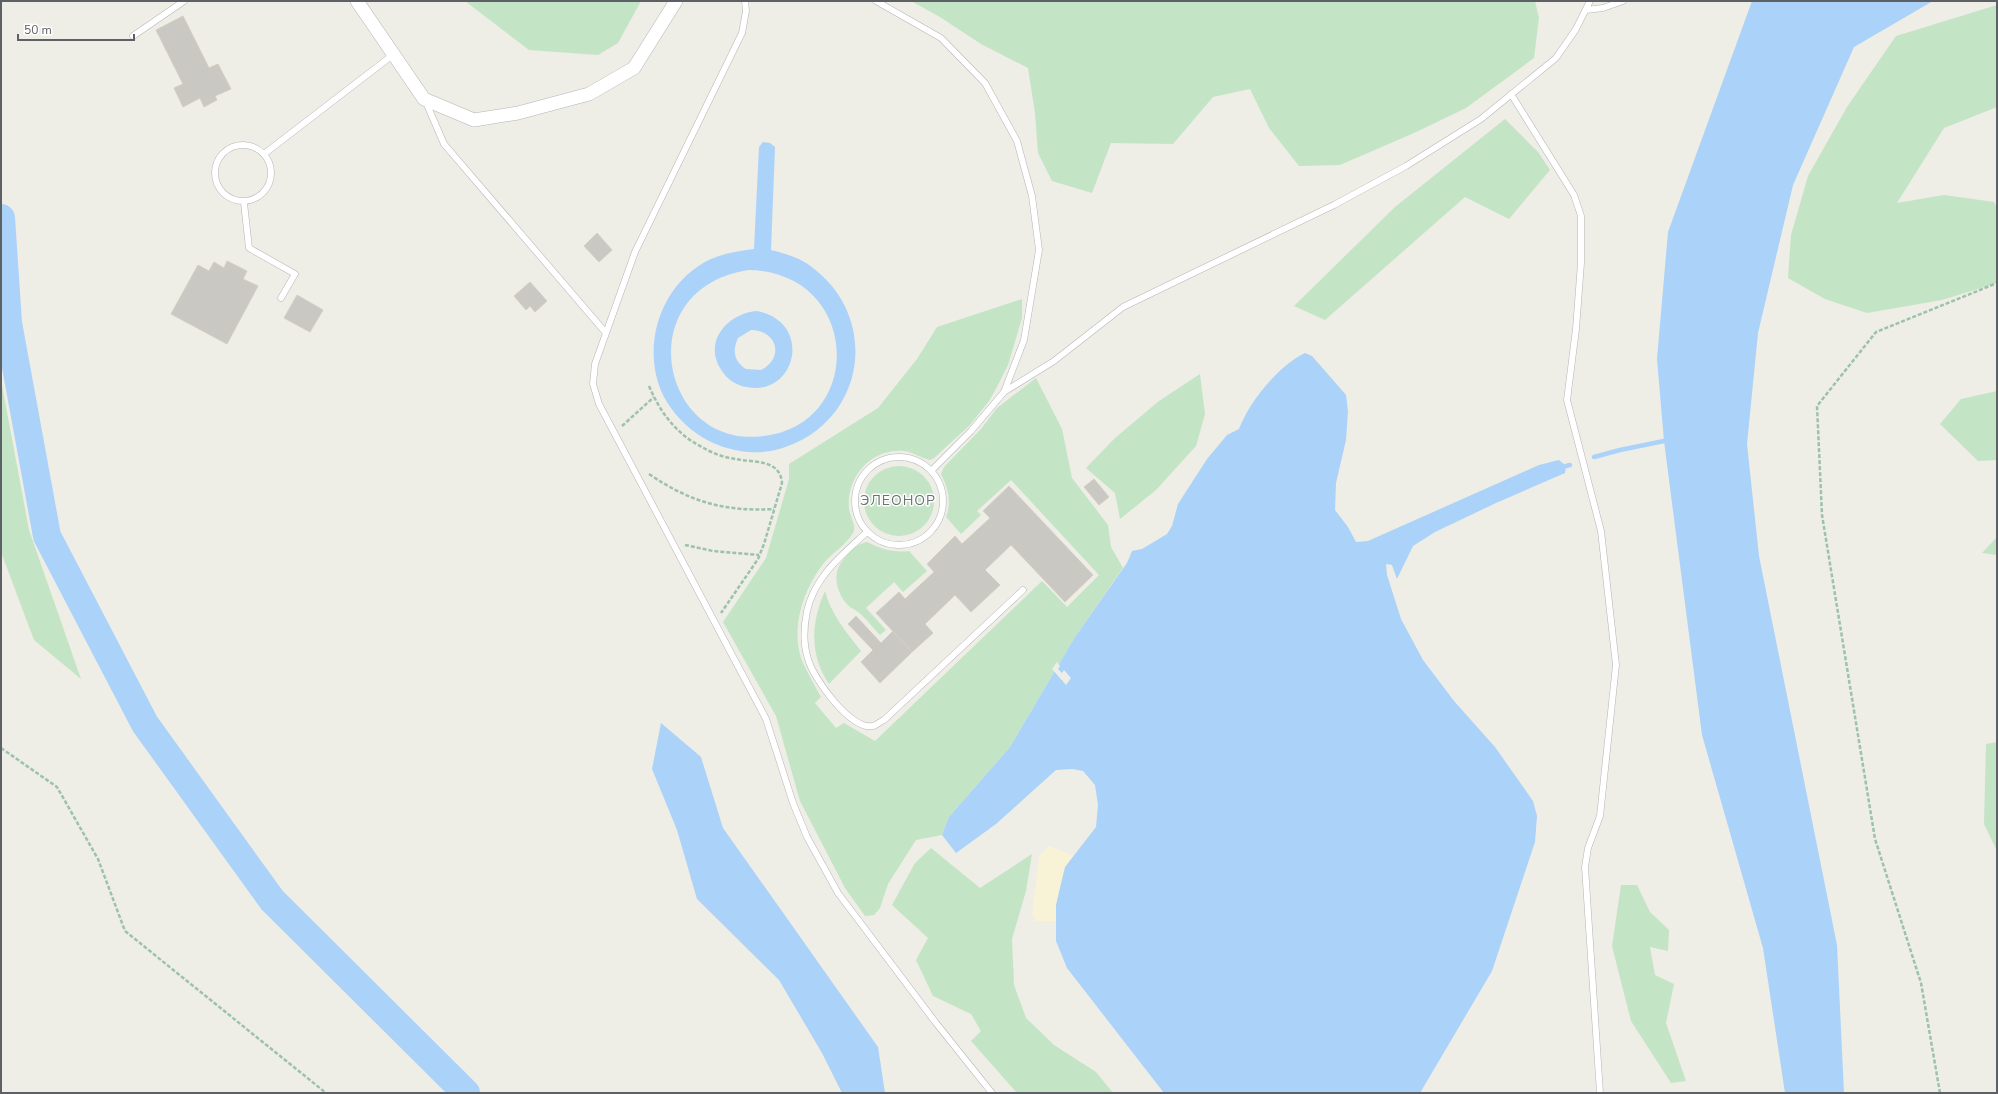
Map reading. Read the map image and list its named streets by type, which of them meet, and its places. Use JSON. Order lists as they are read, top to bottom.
{
  "districts": ["ЭЛЕОНОР"],
  "scale_bar": "50 m"
}
